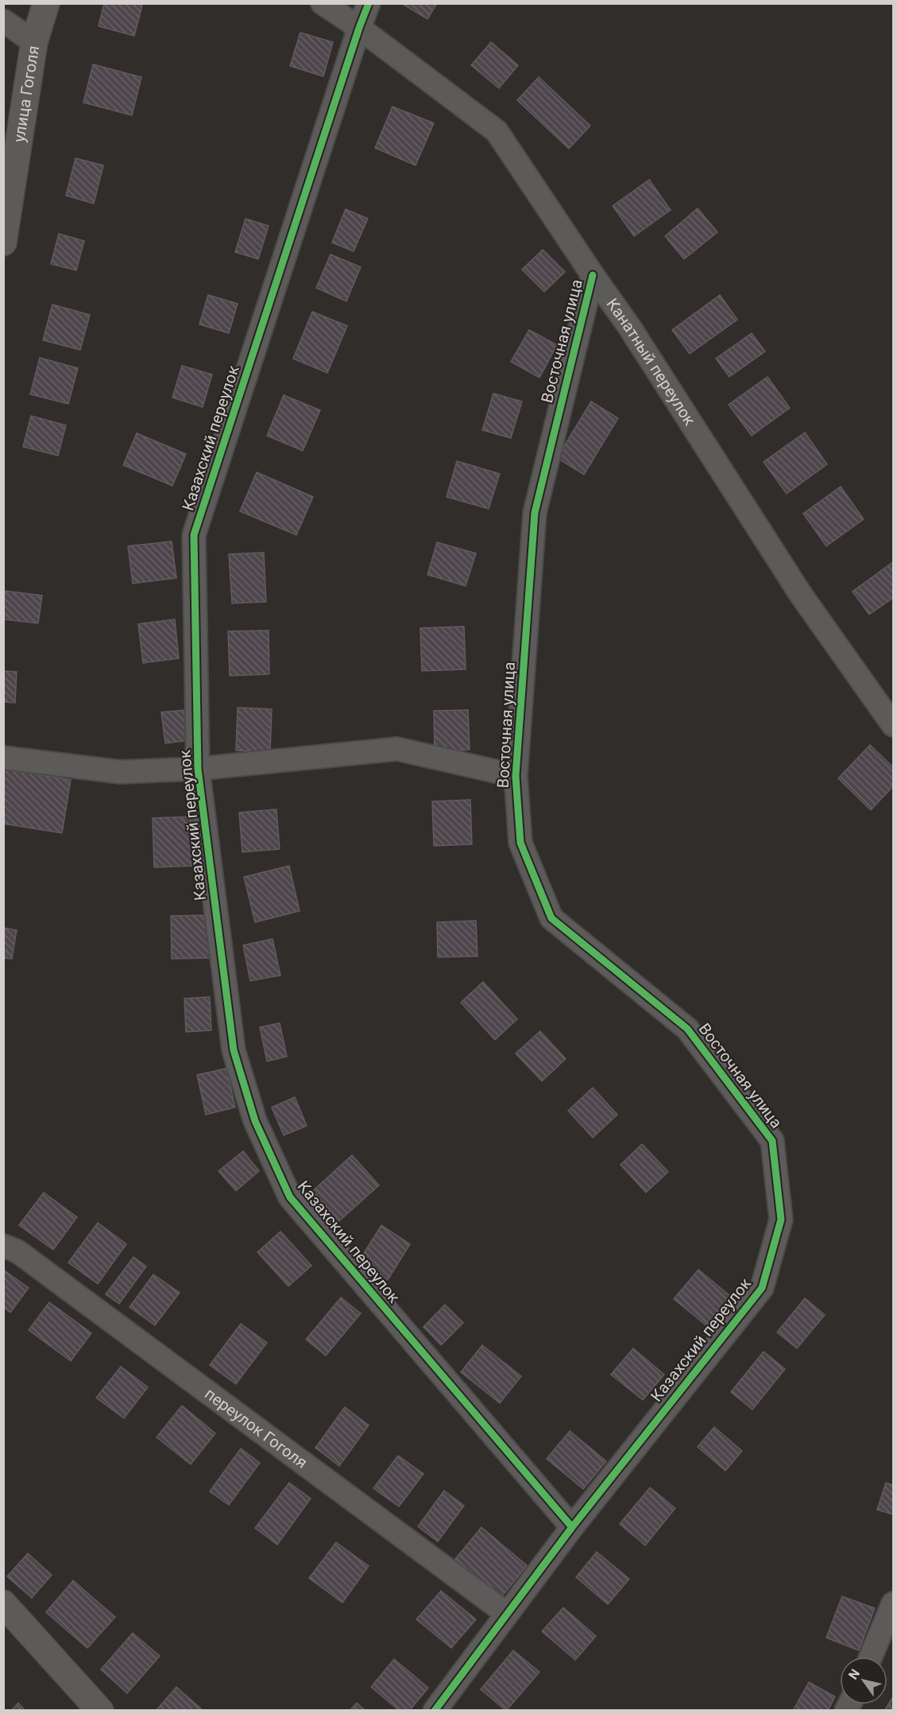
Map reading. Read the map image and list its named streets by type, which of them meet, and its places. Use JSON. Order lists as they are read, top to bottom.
{
  "streets": {
    "street": [
      "улица Гоголя",
      "Восточная улица",
      "Канатный переулок",
      "Казахский переулок",
      "переулок Гоголя"
    ]
  },
  "crossings": [
    ["Восточная улица", "Канатный переулок"],
    ["Восточная улица", "Казахский переулок"],
    ["Канатный переулок", "Казахский переулок"],
    ["Казахский переулок", "переулок Гоголя"]
  ],
  "north": "top left"
}
